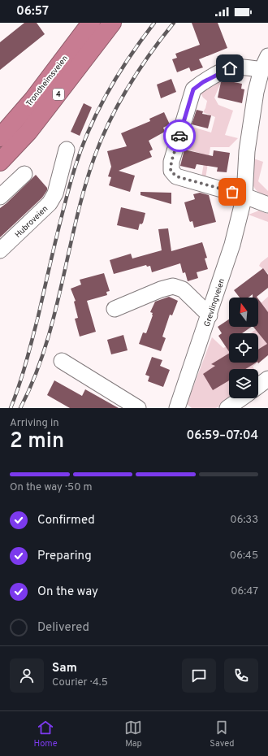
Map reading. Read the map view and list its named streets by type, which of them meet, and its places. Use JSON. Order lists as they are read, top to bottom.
{
  "streets": {
    "highway": ["Trondheimsveien", "4"],
    "street": ["Hubroveien", "Grevlingveien"]
  },
  "north": "top",
  "page": {
    "status": "06:57",
    "heading": ["2 min", "Arriving in", "06:59–07:04"],
    "panel": ["Sam", "Courier · 4.5"],
    "bar": "On the way · 50 m",
    "list": [
      ["Confirmed", "06:33"],
      ["Preparing", "06:45"],
      ["On the way", "06:47"],
      "Delivered"
    ],
    "tabs": ["Home", "Map", "Saved"]
  }
}
